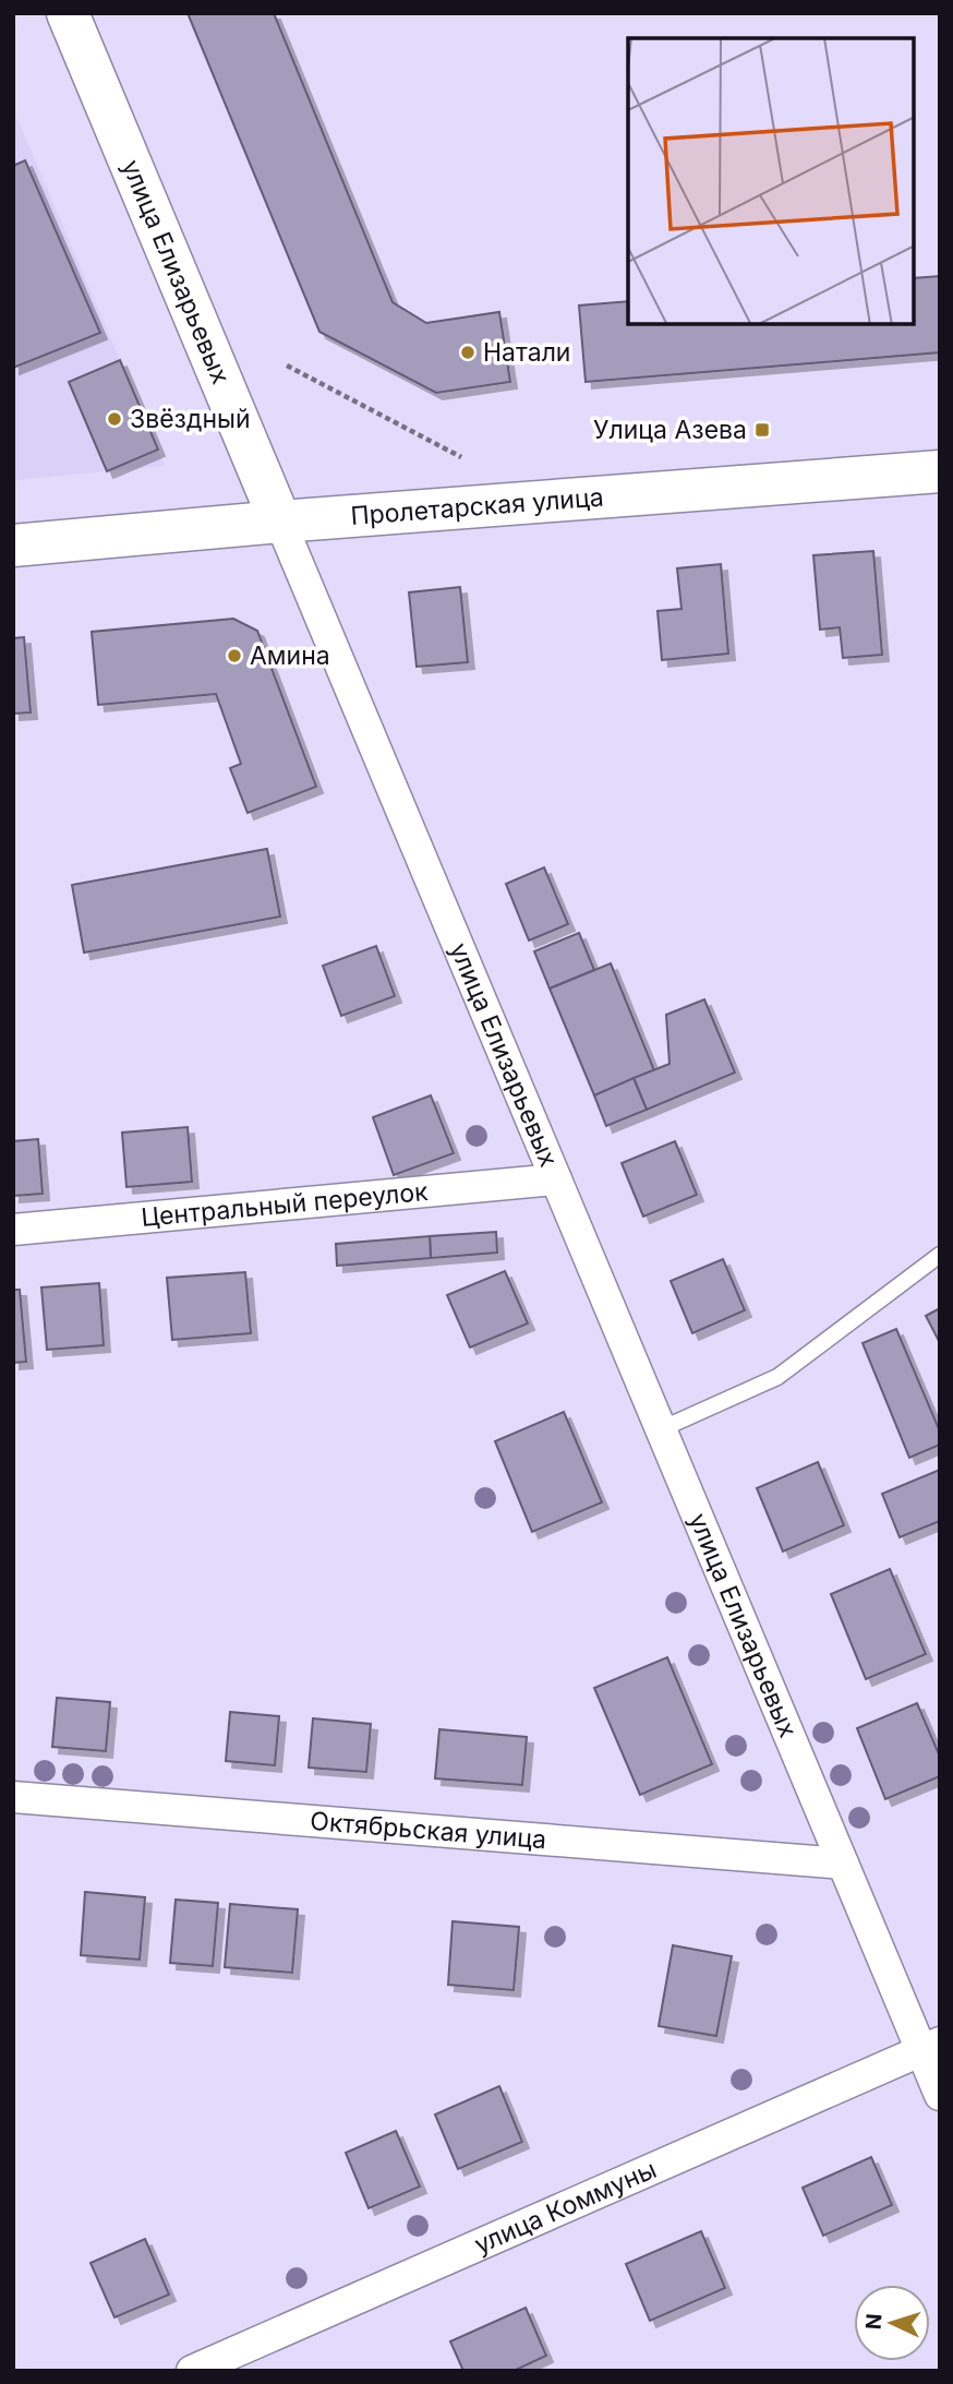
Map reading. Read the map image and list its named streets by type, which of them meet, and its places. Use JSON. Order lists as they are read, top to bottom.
{
  "streets": {
    "street": [
      "улица Елизарьевых",
      "Пролетарская улица",
      "Центральный переулок",
      "Октябрьская улица",
      "улица Коммуны"
    ]
  },
  "crossings": [
    ["улица Елизарьевых", "Пролетарская улица"],
    ["улица Елизарьевых", "Центральный переулок"],
    ["улица Елизарьевых", "Октябрьская улица"],
    ["улица Елизарьевых", "улица Коммуны"]
  ],
  "places": {
    "other": ["Натали", "Звёздный", "Амина"],
    "transit": ["Улица Азева"]
  },
  "north": "left"
}
